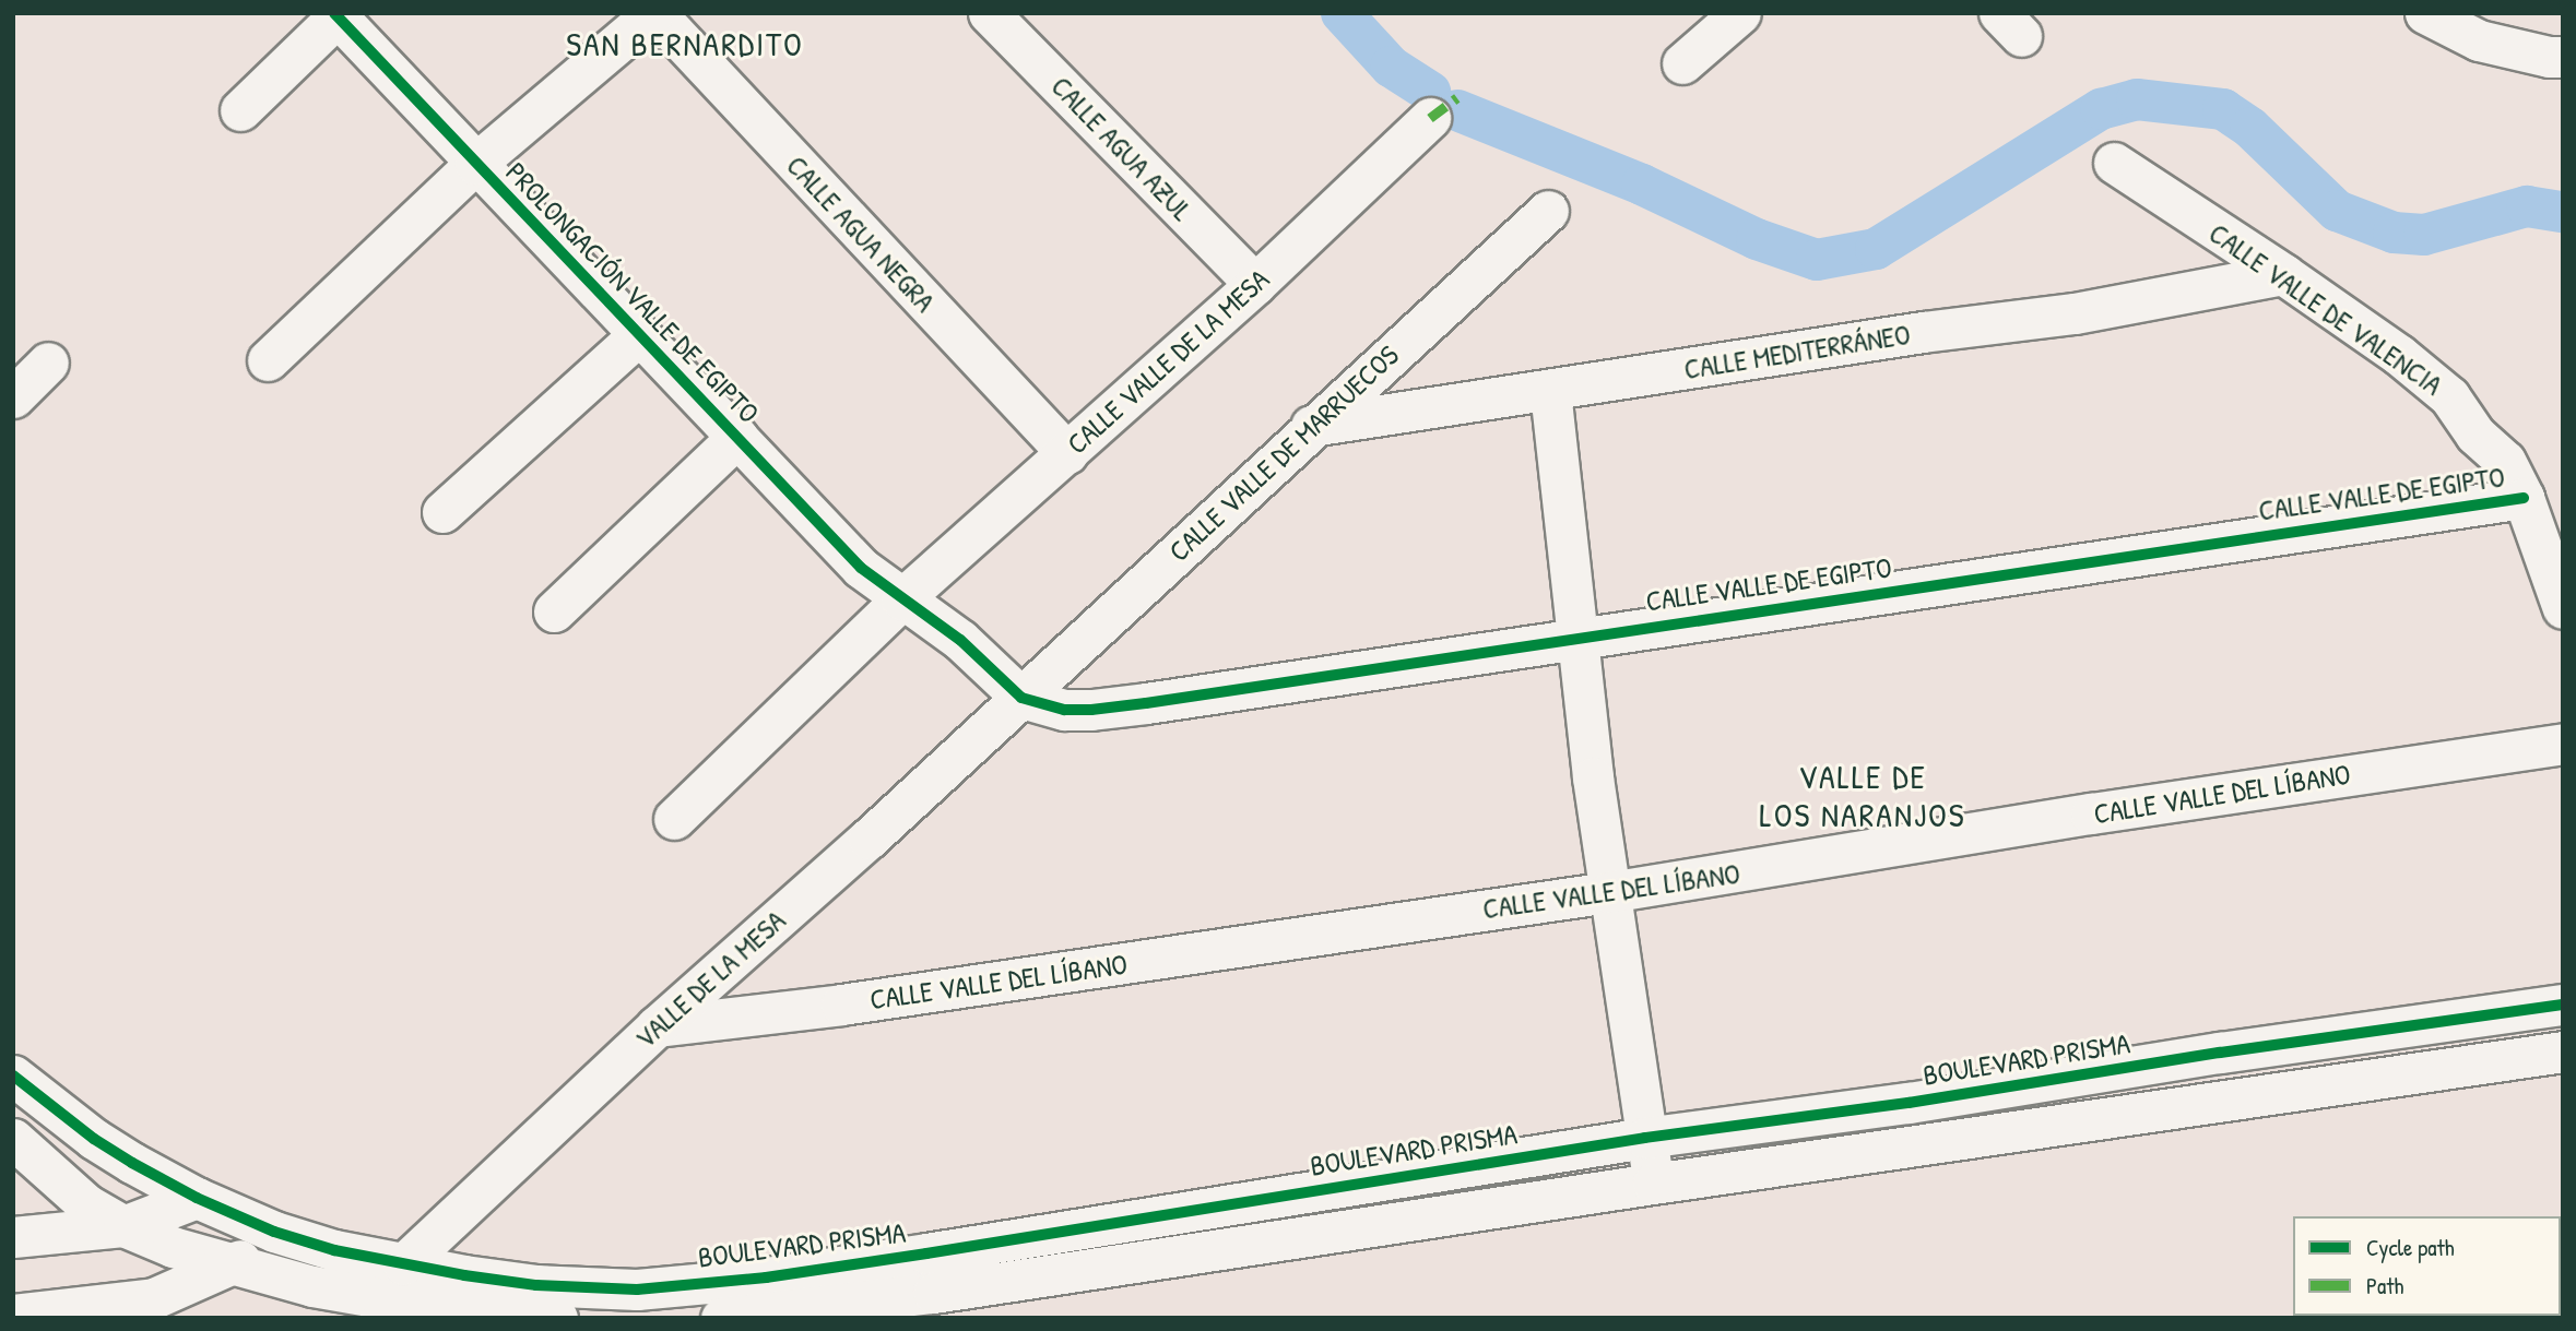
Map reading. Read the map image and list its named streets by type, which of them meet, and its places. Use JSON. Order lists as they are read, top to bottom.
{
  "streets": {
    "street": [
      "CALLE AGUA AZUL",
      "CALLE AGUA NEGRA",
      "PROLONGACIÓN VALLE DE EGIPTO",
      "CALLE VALLE DE VALENCIA",
      "CALLE MEDITERRÁNEO",
      "CALLE VALLE DE LA MESA",
      "CALLE VALLE DE MARRUECOS",
      "CALLE VALLE DE EGIPTO",
      "CALLE VALLE DEL LÍBANO",
      "VALLE DE LA MESA",
      "BOULEVARD PRISMA"
    ]
  },
  "crossings": [
    ["CALLE AGUA AZUL", "CALLE VALLE DE LA MESA"],
    ["CALLE AGUA NEGRA", "CALLE VALLE DE LA MESA"],
    ["PROLONGACIÓN VALLE DE EGIPTO", "CALLE VALLE DE LA MESA"],
    ["PROLONGACIÓN VALLE DE EGIPTO", "CALLE VALLE DE MARRUECOS"],
    ["PROLONGACIÓN VALLE DE EGIPTO", "CALLE VALLE DE EGIPTO"],
    ["PROLONGACIÓN VALLE DE EGIPTO", "VALLE DE LA MESA"],
    ["CALLE VALLE DE VALENCIA", "CALLE MEDITERRÁNEO"],
    ["CALLE VALLE DE VALENCIA", "CALLE VALLE DE EGIPTO"],
    ["CALLE MEDITERRÁNEO", "CALLE VALLE DE MARRUECOS"],
    ["CALLE VALLE DE MARRUECOS", "CALLE VALLE DE EGIPTO"],
    ["CALLE VALLE DE MARRUECOS", "VALLE DE LA MESA"],
    ["CALLE VALLE DE EGIPTO", "VALLE DE LA MESA"],
    ["CALLE VALLE DEL LÍBANO", "VALLE DE LA MESA"],
    ["VALLE DE LA MESA", "BOULEVARD PRISMA"]
  ],
  "districts": ["SAN BERNARDITO", "VALLE DE LOS NARANJOS"],
  "legend": ["Cycle path", "Path"]
}
